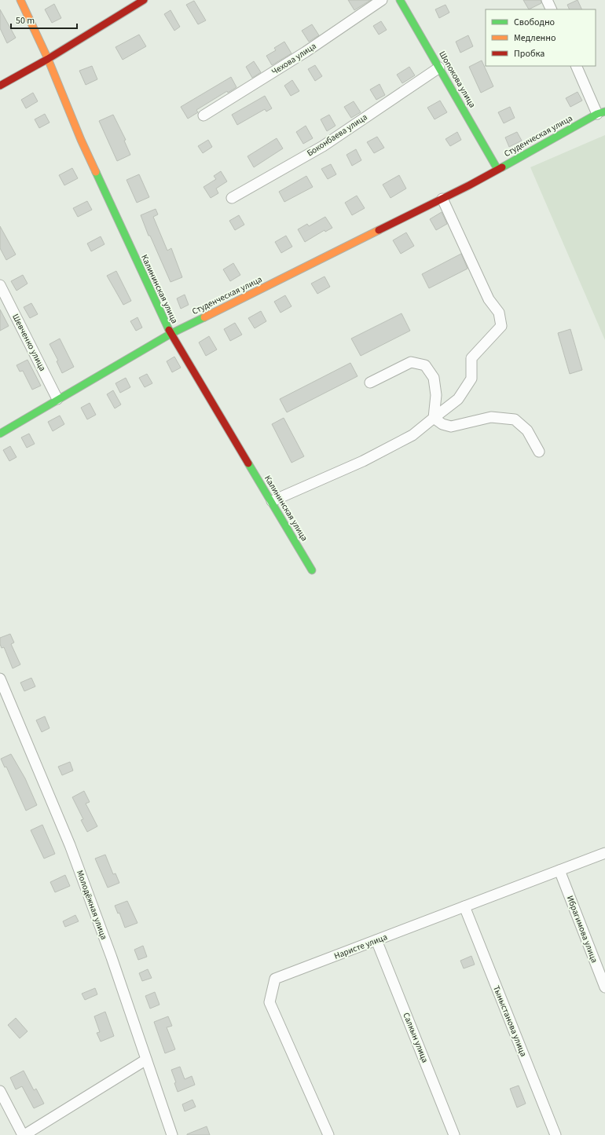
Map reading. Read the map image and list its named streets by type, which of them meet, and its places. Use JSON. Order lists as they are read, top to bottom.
{
  "streets": {
    "street": [
      "Чехова улица",
      "Шопокова улица",
      "Боконбаева улица",
      "Студенческая улица",
      "Калининская улица",
      "Шевченко улица",
      "Молодёжная улица",
      "Ибрагимова улица",
      "Наристе улица",
      "Тыныстанова улица",
      "Салкын улица"
    ]
  },
  "crossings": [
    ["Шопокова улица", "Боконбаева улица"],
    ["Шопокова улица", "Студенческая улица"],
    ["Студенческая улица", "Калининская улица"],
    ["Студенческая улица", "Шевченко улица"],
    ["Ибрагимова улица", "Наристе улица"],
    ["Наристе улица", "Тыныстанова улица"],
    ["Наристе улица", "Салкын улица"]
  ],
  "legend": ["Свободно", "Медленно", "Пробка"],
  "scale_bar": "50 m"
}
